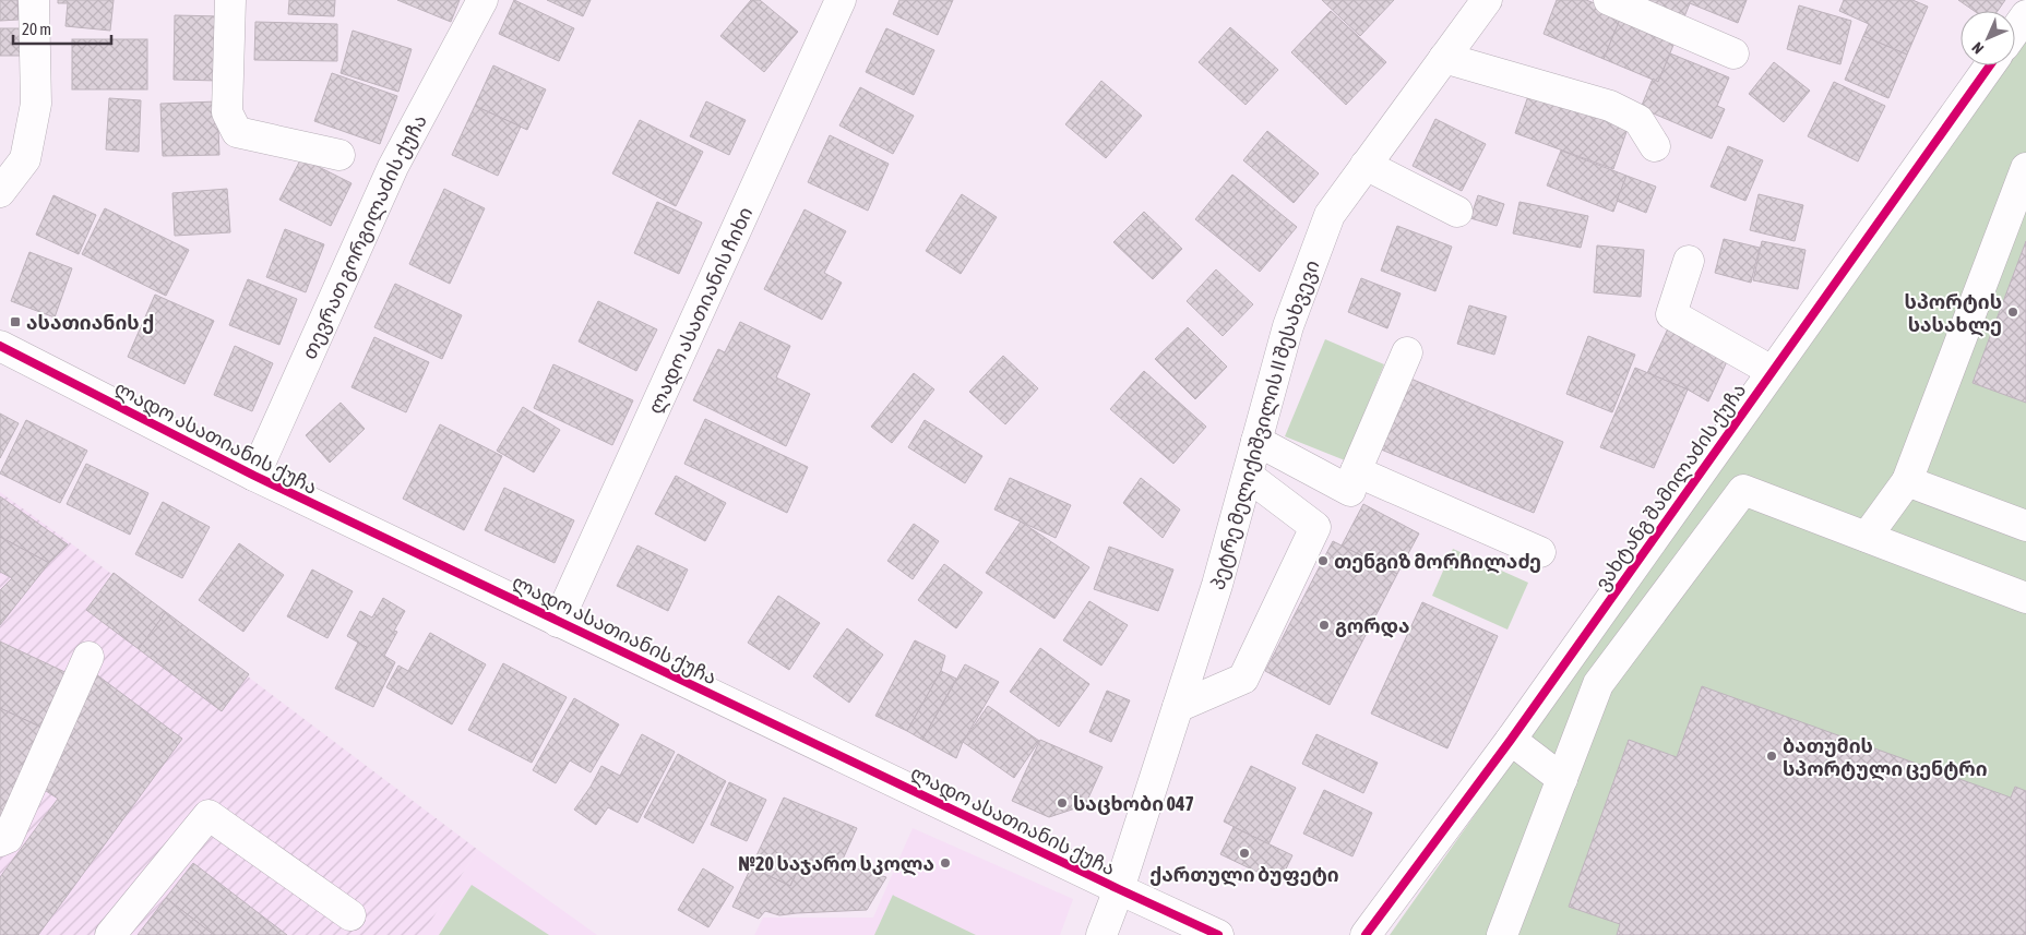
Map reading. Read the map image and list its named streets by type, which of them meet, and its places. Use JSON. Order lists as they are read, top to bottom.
{
  "streets": {
    "street": [
      "თევრათ გორგილაძის ქუჩა",
      "ლადო ასათიანის ჩიხი",
      "პეტრე მელიქიშვილის II შესახვევი",
      "ლადო ასათიანის ქუჩა",
      "ვახტანგ შამილაძის ქუჩა"
    ]
  },
  "crossings": [
    ["თევრათ გორგილაძის ქუჩა", "ლადო ასათიანის ქუჩა"],
    ["ლადო ასათიანის ჩიხი", "ლადო ასათიანის ქუჩა"],
    ["პეტრე მელიქიშვილის II შესახვევი", "ლადო ასათიანის ქუჩა"]
  ],
  "places": {
    "other": [
      "სპორტის სასახლე",
      "თენგიზ მორჩილაძე",
      "გორდა",
      "ბათუმის სპორტული ცენტრი",
      "საცხობი 047",
      "ქართული ბუფეტი",
      "№20 საჯარო სკოლა"
    ],
    "transit": ["ასათიანის ქ"]
  },
  "scale_bar": "20 m",
  "north": "bottom left"
}
